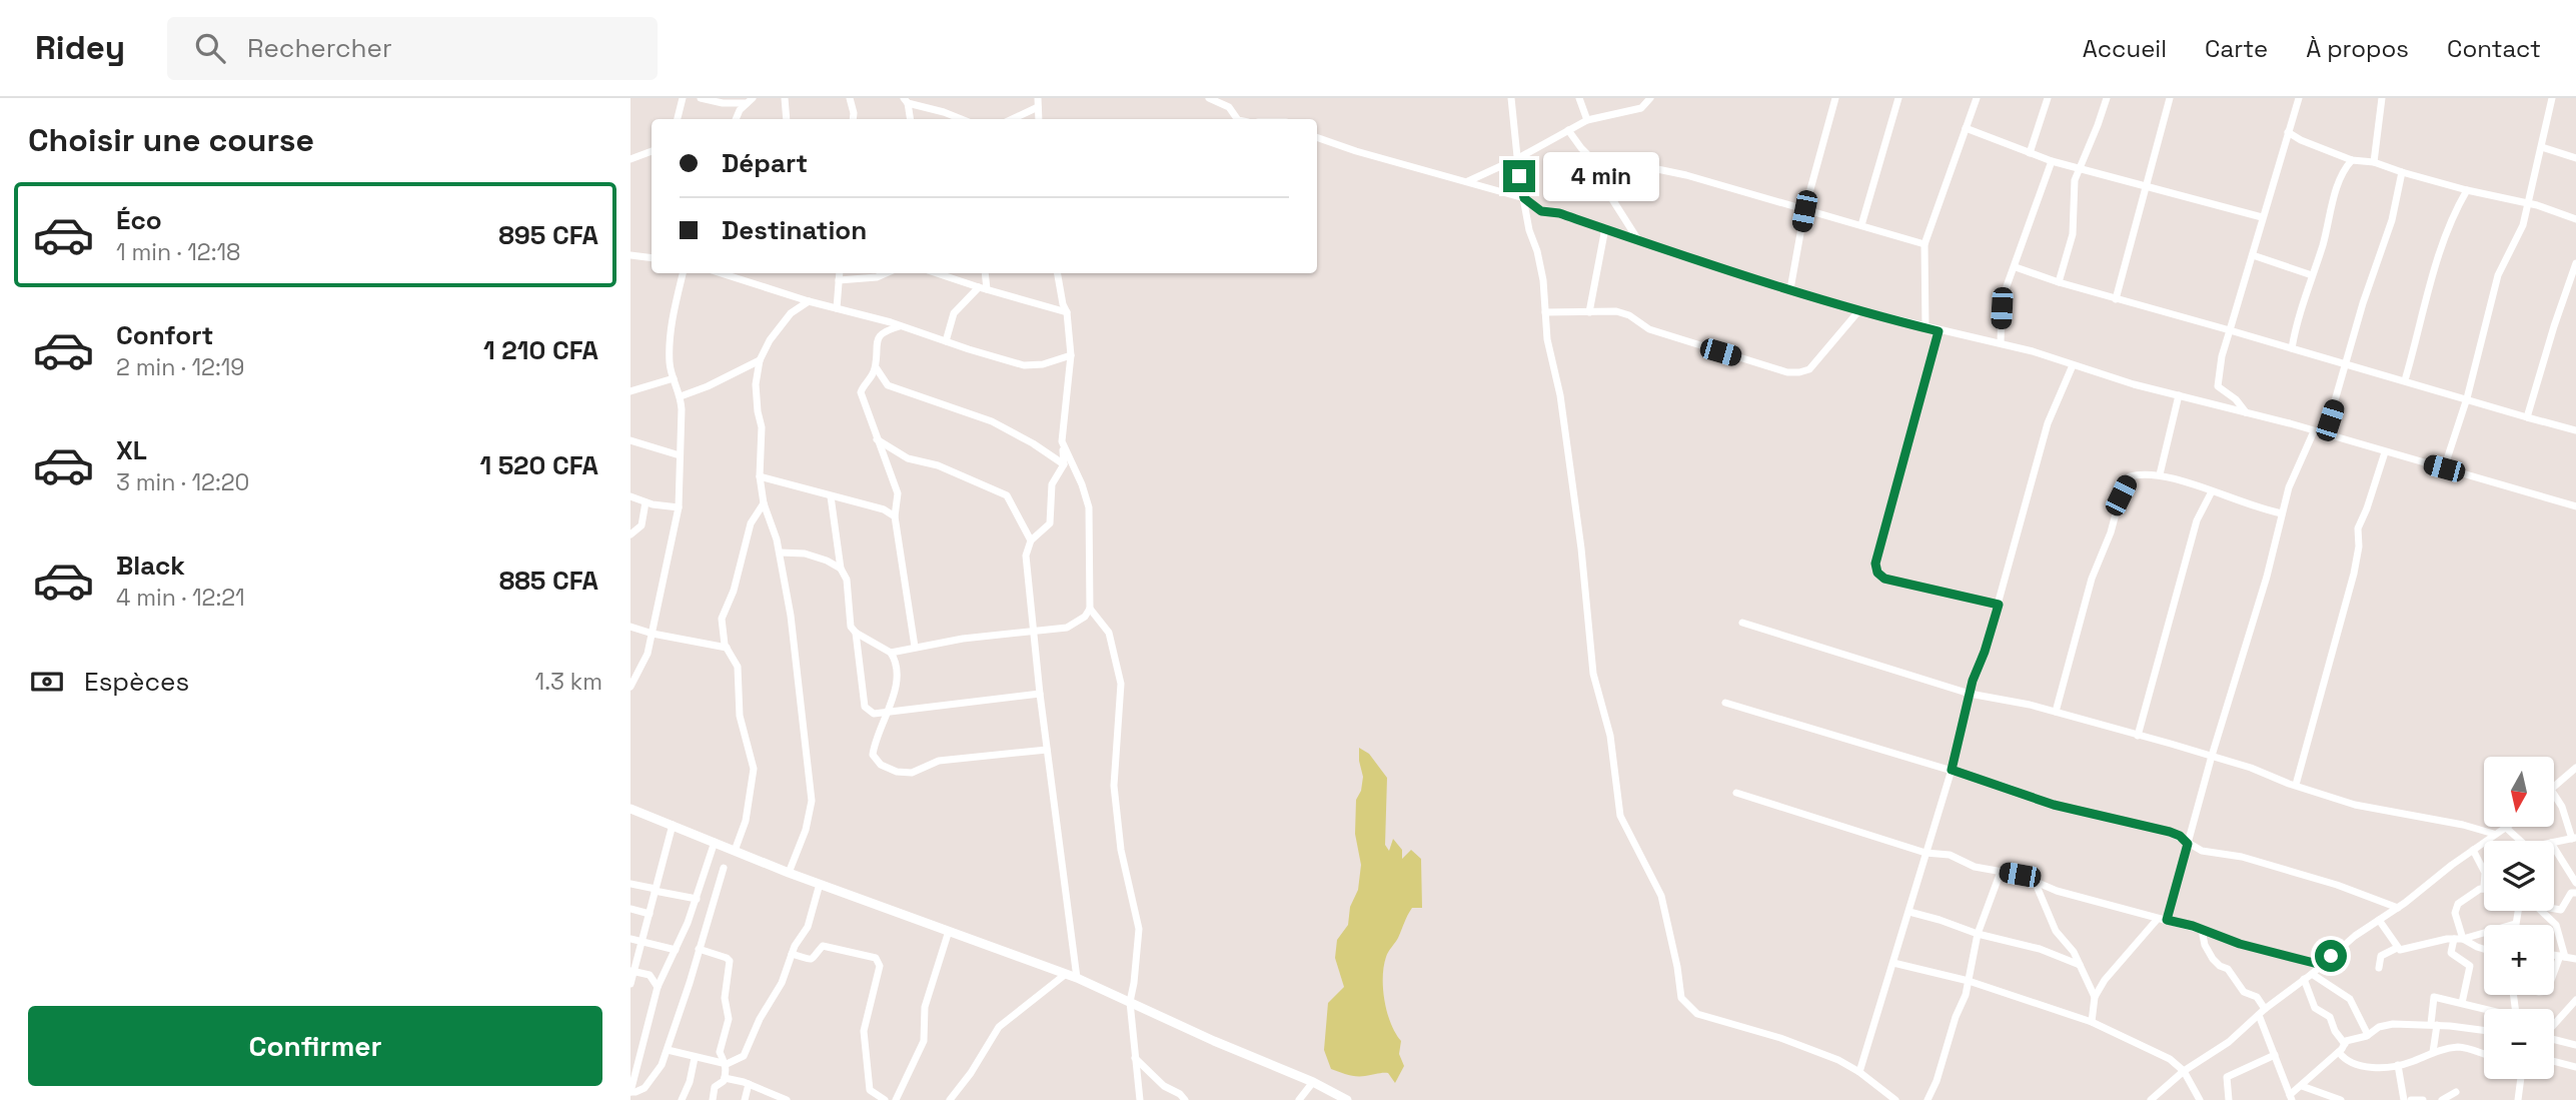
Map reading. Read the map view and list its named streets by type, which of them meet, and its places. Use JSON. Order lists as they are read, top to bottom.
{
  "north": "bottom",
  "page": {
    "header": "Ridey",
    "search": "Rechercher",
    "nav": [
      "Accueil",
      "Carte",
      "À propos",
      "Contact"
    ],
    "heading": "Choisir une course",
    "banner": ["Départ", "Destination"],
    "bubble": "4 min",
    "list": [
      {
        "name": "Éco",
        "note": "1 min · 12:18",
        "value": "895 CFA"
      },
      {
        "name": "Confort",
        "note": "2 min · 12:19",
        "value": "1 210 CFA"
      },
      {
        "name": "XL",
        "note": "3 min · 12:20",
        "value": "1 520 CFA"
      },
      {
        "name": "Black",
        "note": "4 min · 12:21",
        "value": "885 CFA"
      }
    ],
    "pay": ["Espèces", "1.3 km"],
    "map_buttons": ["+", "−"],
    "buttons": "Confirmer"
  }
}
